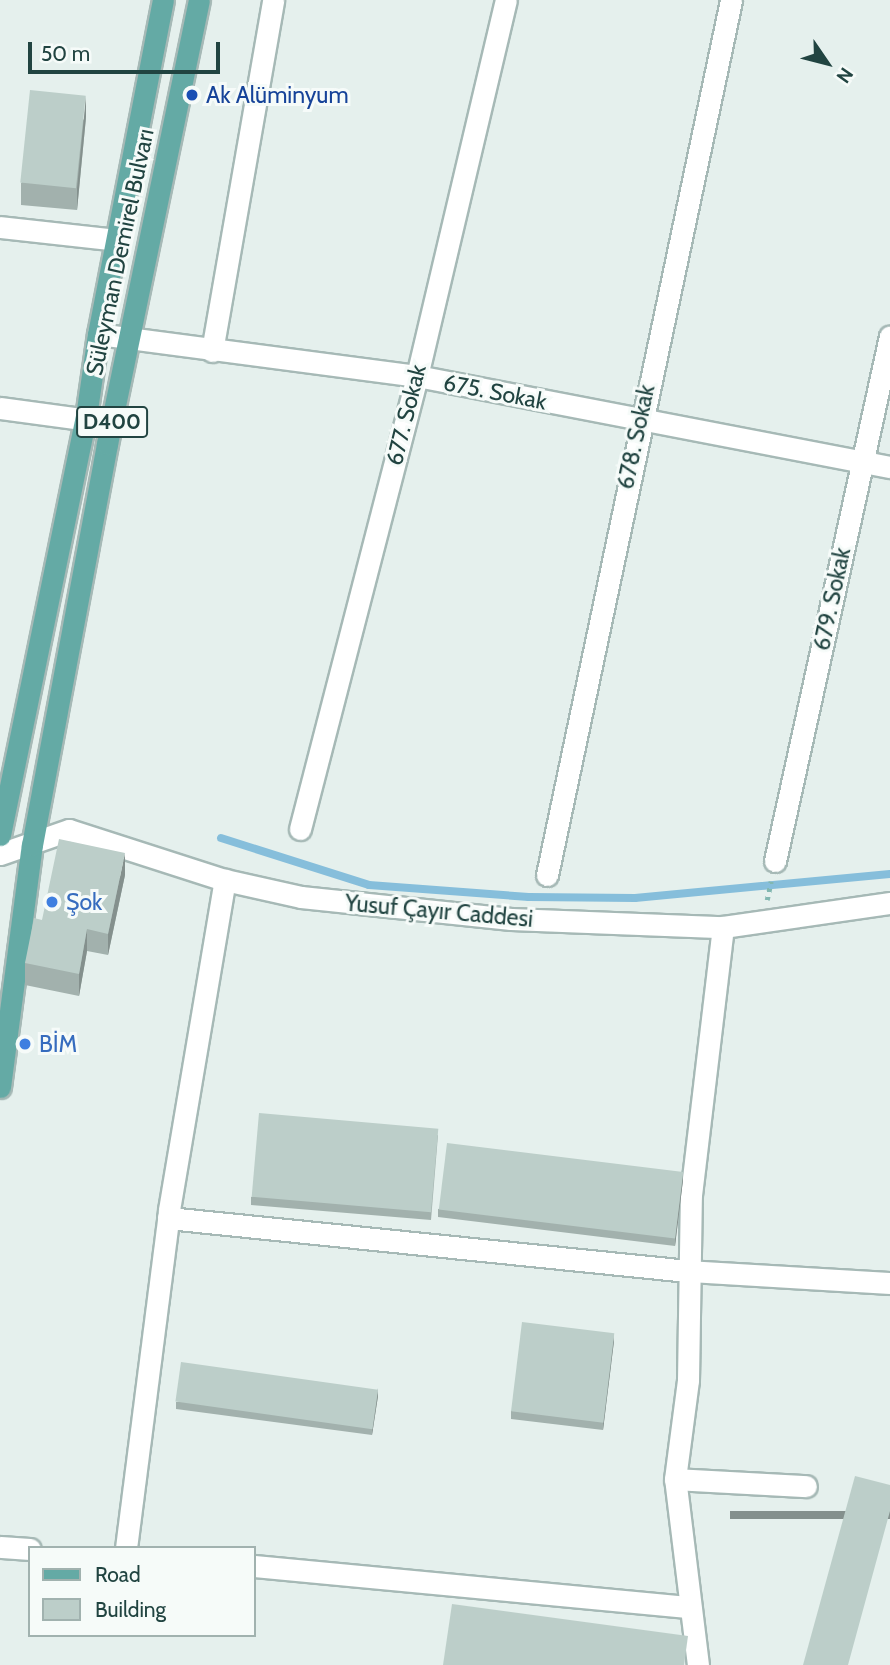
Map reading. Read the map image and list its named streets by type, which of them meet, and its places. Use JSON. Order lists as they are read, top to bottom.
{
  "streets": {
    "main road": ["Süleyman Demirel Bulvarı", "D400"],
    "street": [
      "675. Sokak",
      "677. Sokak",
      "678. Sokak",
      "679. Sokak",
      "Yusuf Çayır Caddesi"
    ]
  },
  "crossings": [
    ["Süleyman Demirel Bulvarı", "675. Sokak"],
    ["Süleyman Demirel Bulvarı", "D400"],
    ["Süleyman Demirel Bulvarı", "Yusuf Çayır Caddesi"],
    ["675. Sokak", "677. Sokak"],
    ["675. Sokak", "678. Sokak"],
    ["675. Sokak", "679. Sokak"],
    ["D400", "Yusuf Çayır Caddesi"]
  ],
  "places": ["Ak Alüminyum", "Şok", "BİM"],
  "legend": ["Road", "Building"],
  "scale_bar": "50 m",
  "north": "bottom right"
}
